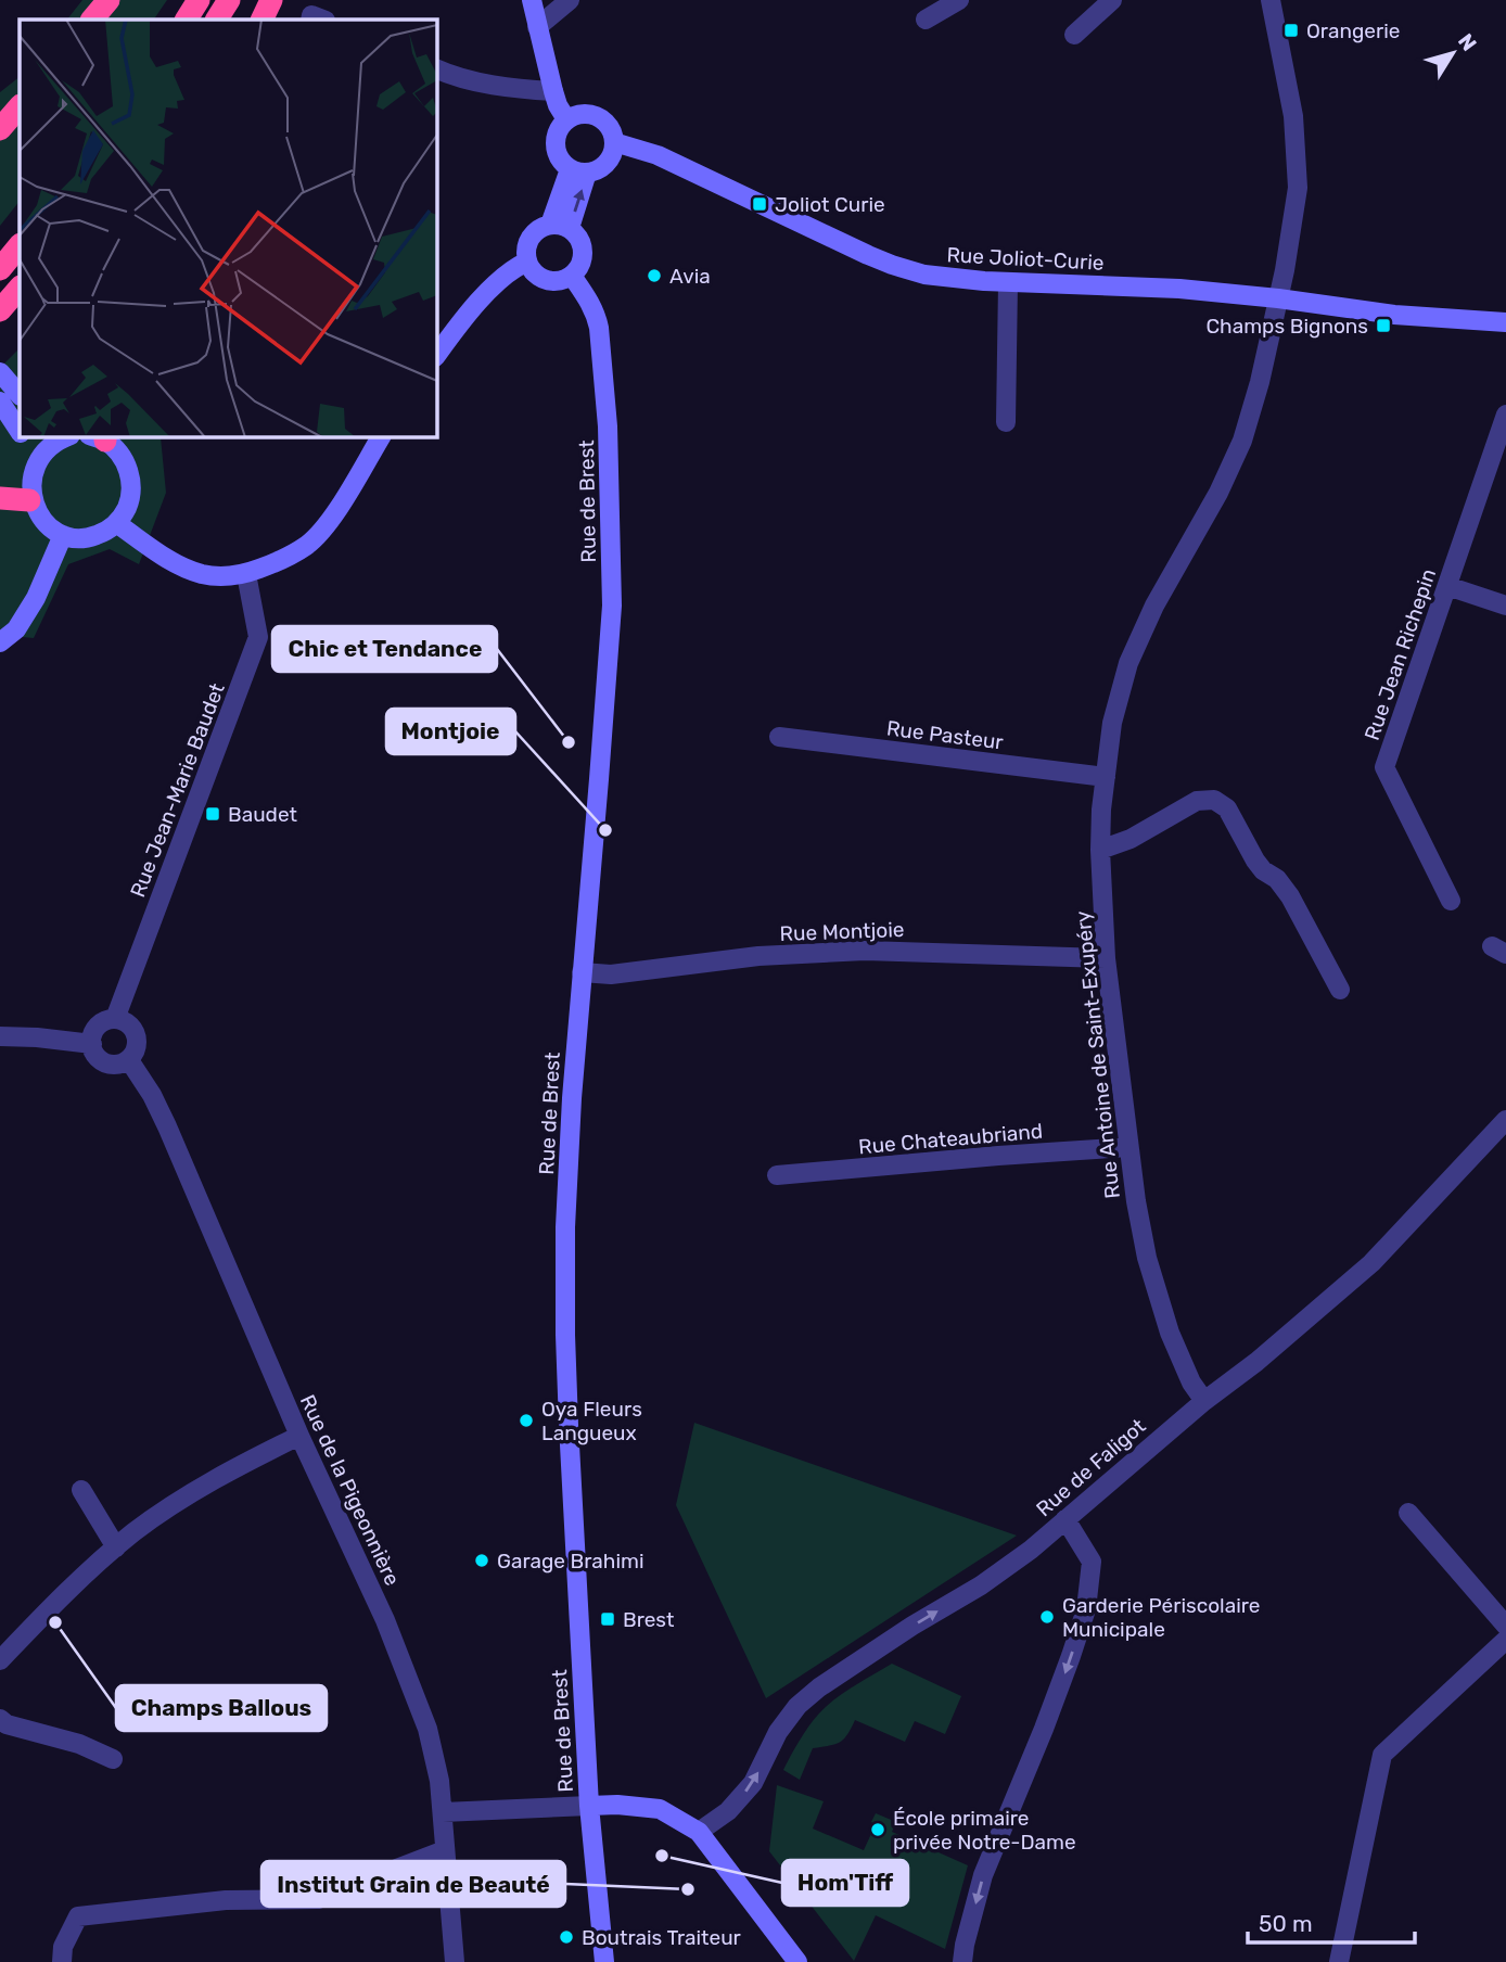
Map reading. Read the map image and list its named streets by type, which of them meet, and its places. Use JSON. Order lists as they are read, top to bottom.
{
  "streets": {
    "street": [
      "Rue Joliot-Curie",
      "Rue de Brest",
      "Rue Jean Richepin",
      "Rue Pasteur",
      "Rue Jean-Marie Baudet",
      "Rue Montjoie",
      "Rue Antoine de Saint-Exupéry",
      "Rue Chateaubriand",
      "Rue de Faligot",
      "Rue de la Pigeonnière"
    ]
  },
  "crossings": [
    ["Rue Joliot-Curie", "Rue Antoine de Saint-Exupéry"],
    ["Rue de Brest", "Rue Montjoie"],
    ["Rue Pasteur", "Rue Antoine de Saint-Exupéry"],
    ["Rue Jean-Marie Baudet", "Rue de la Pigeonnière"],
    ["Rue Montjoie", "Rue Antoine de Saint-Exupéry"],
    ["Rue Antoine de Saint-Exupéry", "Rue Chateaubriand"],
    ["Rue Antoine de Saint-Exupéry", "Rue de Faligot"]
  ],
  "one_way": ["Rue de Faligot"],
  "places": {
    "transit": [
      "Orangerie",
      "Joliot Curie",
      "Champs Bignons",
      "Baudet",
      "Brest"
    ],
    "other": [
      "Avia",
      "Chic et Tendance",
      "Montjoie",
      "Oya Fleurs Langueux",
      "Garage Brahimi",
      "Garderie Périscolaire Municipale",
      "Champs Ballous",
      "École primaire privée Notre-Dame",
      "Hom'Tiff",
      "Institut Grain de Beauté",
      "Boutrais Traiteur"
    ]
  },
  "scale_bar": "50 m",
  "north": "top right"
}
